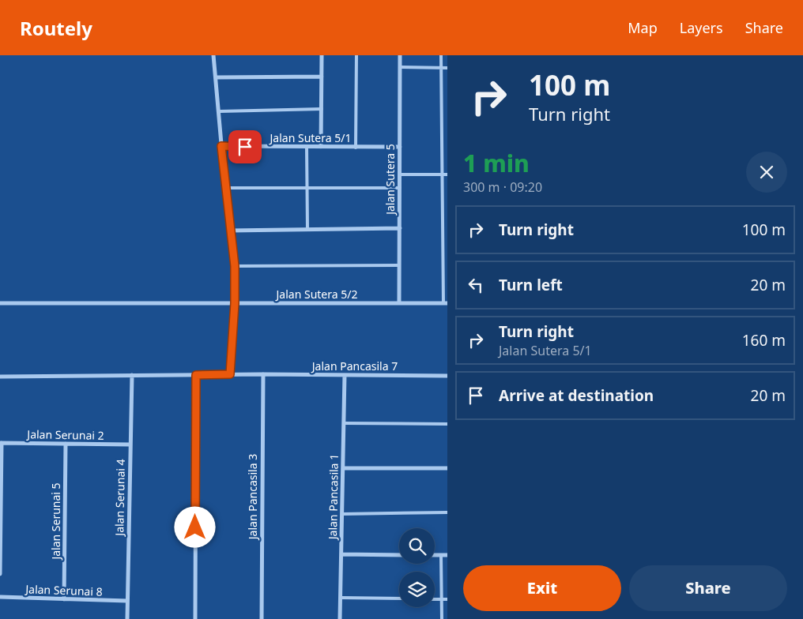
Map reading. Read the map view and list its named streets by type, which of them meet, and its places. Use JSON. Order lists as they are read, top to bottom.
{
  "streets": {
    "street": [
      "Jalan Sutera 5/1",
      "Jalan Sutera 5",
      "Jalan Sutera 5/2",
      "Jalan Pancasila 7",
      "Jalan Serunai 2",
      "Jalan Pancasila 3",
      "Jalan Pancasila 1",
      "Jalan Serunai 4",
      "Jalan Serunai 5",
      "Jalan Serunai 8"
    ]
  },
  "crossings": [
    ["Jalan Sutera 5/1", "Jalan Sutera 5"],
    ["Jalan Sutera 5", "Jalan Sutera 5/2"],
    ["Jalan Pancasila 7", "Jalan Pancasila 3"],
    ["Jalan Pancasila 7", "Jalan Pancasila 1"],
    ["Jalan Pancasila 7", "Jalan Serunai 4"],
    ["Jalan Serunai 2", "Jalan Serunai 4"],
    ["Jalan Serunai 2", "Jalan Serunai 5"],
    ["Jalan Serunai 4", "Jalan Serunai 8"],
    ["Jalan Serunai 5", "Jalan Serunai 8"]
  ],
  "page": {
    "header": "Routely",
    "nav": ["Map", "Layers", "Share"],
    "turn": ["100 m", "Turn right"],
    "heading": ["1 min", "300 m · 09:20"],
    "list": [
      {
        "name": "Turn right",
        "value": "100 m"
      },
      {
        "name": "Turn left",
        "value": "20 m"
      },
      {
        "name": "Turn right",
        "note": "Jalan Sutera 5/1",
        "value": "160 m"
      },
      {
        "name": "Arrive at destination",
        "value": "20 m"
      }
    ],
    "buttons": ["Exit", "Share"]
  }
}
